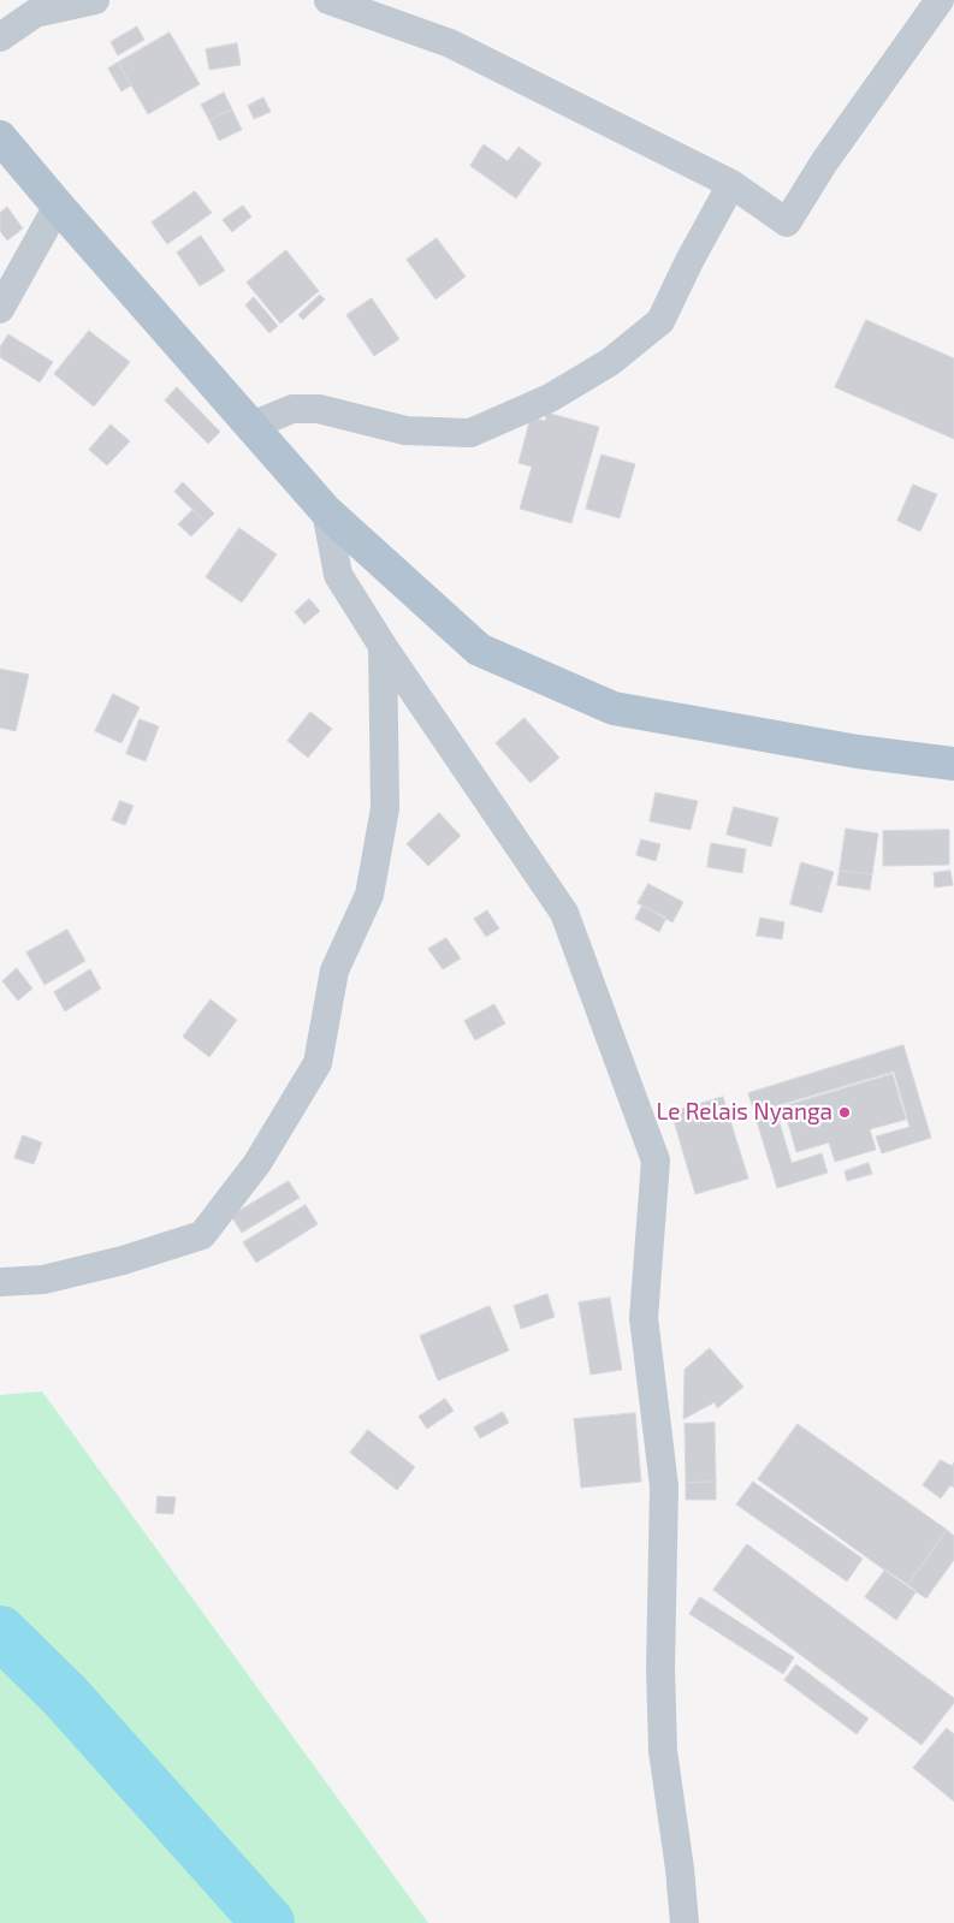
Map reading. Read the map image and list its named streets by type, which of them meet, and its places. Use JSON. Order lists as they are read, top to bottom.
{
  "places": ["Le Relais Nyanga"]
}
